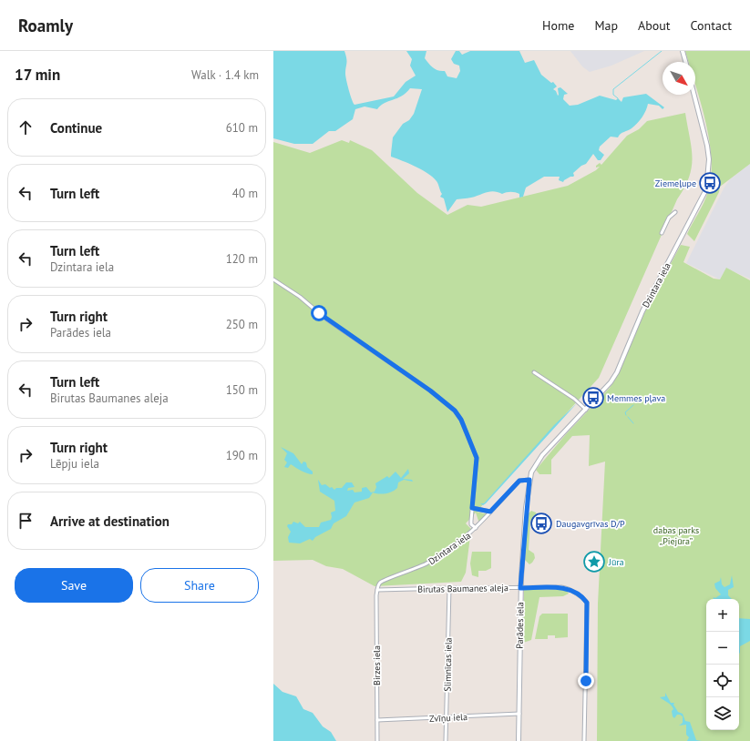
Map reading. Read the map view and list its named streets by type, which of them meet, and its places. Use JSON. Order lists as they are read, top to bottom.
{
  "streets": {
    "street": [
      "Dzintara iela",
      "Birutas Baumanes aleja",
      "Parādes iela",
      "Slimnīcas iela",
      "Birzes iela",
      "Zvīņu iela"
    ]
  },
  "crossings": [
    ["Dzintara iela", "Birutas Baumanes aleja"],
    ["Dzintara iela", "Parādes iela"],
    ["Dzintara iela", "Birzes iela"],
    ["Birutas Baumanes aleja", "Parādes iela"],
    ["Birutas Baumanes aleja", "Slimnīcas iela"],
    ["Birutas Baumanes aleja", "Birzes iela"],
    ["Parādes iela", "Zvīņu iela"],
    ["Slimnīcas iela", "Zvīņu iela"],
    ["Birzes iela", "Zvīņu iela"]
  ],
  "parks": ["dabas parks „Piejūra”"],
  "places": {
    "bus stop": ["Ziemeļupe", "Memmes pļava", "Daugavgrīvas D/P"],
    "place": ["Jūra"]
  },
  "north": "bottom right",
  "page": {
    "header": "Roamly",
    "nav": [
      "Home",
      "Map",
      "About",
      "Contact"
    ],
    "heading": ["17 min", "Walk · 1.4 km"],
    "list": [
      ["Continue", "610 m"],
      ["Turn left", "40 m"],
      ["Turn left", "Dzintara iela", "120 m"],
      ["Turn right", "Parādes iela", "250 m"],
      ["Turn left", "Birutas Baumanes aleja", "150 m"],
      ["Turn right", "Lēpju iela", "190 m"],
      "Arrive at destination"
    ],
    "buttons": ["Save", "Share"],
    "map_buttons": ["+", "−"]
  }
}
